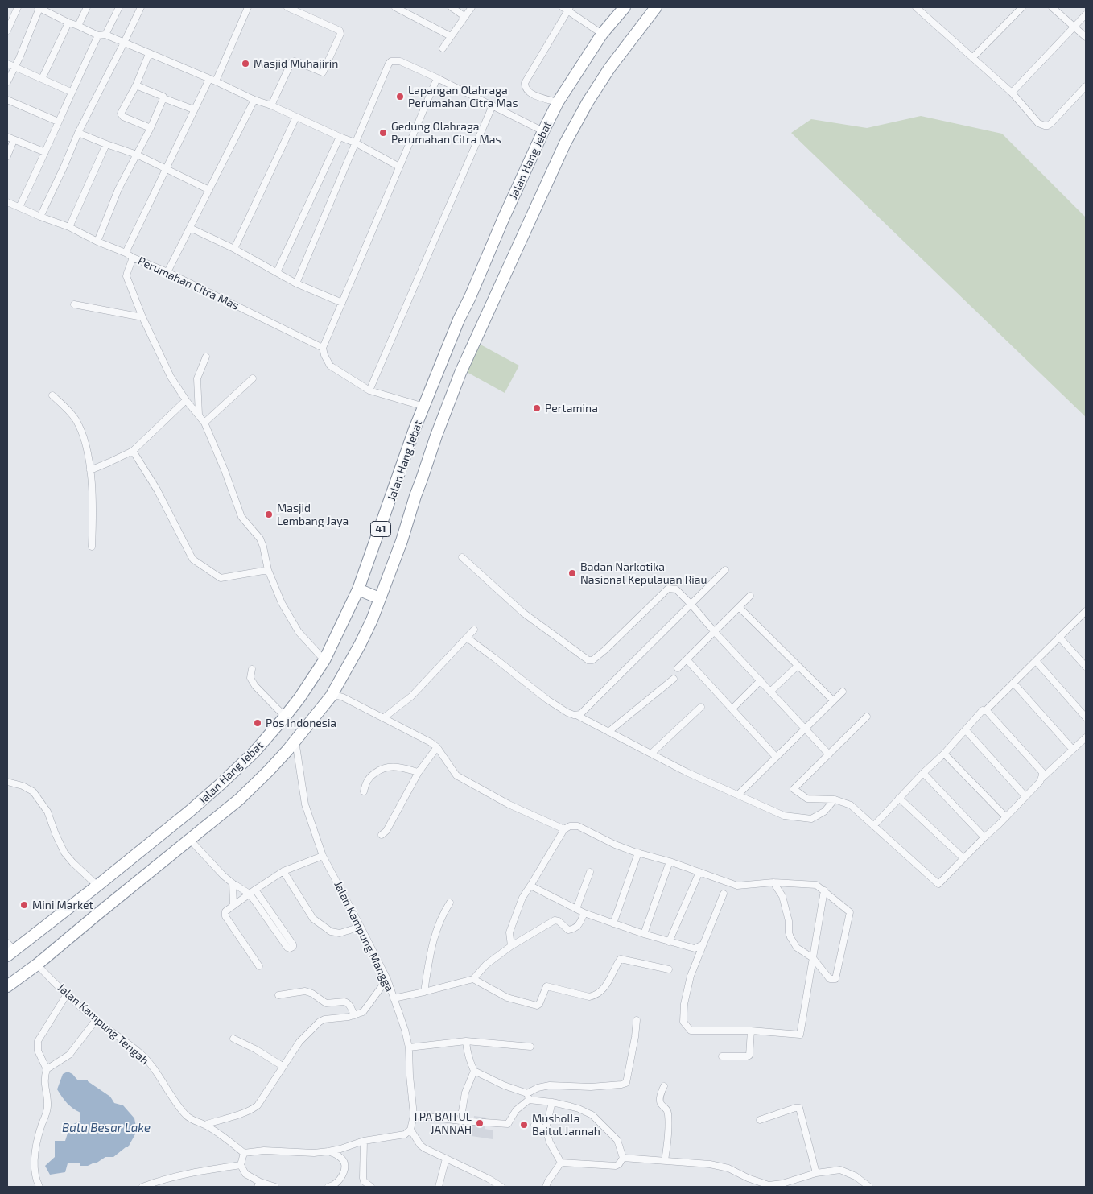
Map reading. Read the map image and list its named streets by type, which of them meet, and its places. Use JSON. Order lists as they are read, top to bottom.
{
  "streets": {
    "highway": ["Jalan Hang Jebat", "41"],
    "street": ["Perumahan Citra Mas", "Jalan Kampung Mangga", "Jalan Kampung Tengah"]
  },
  "water": ["Batu Besar Lake"],
  "places": [
    "Masjid Muhajirin",
    "Lapangan Olahraga Perumahan Citra Mas",
    "Gedung Olahraga Perumahan Citra Mas",
    "Pertamina",
    "Masjid Lembang Jaya",
    "Badan Narkotika Nasional Kepulauan Riau",
    "Pos Indonesia",
    "Mini Market",
    "TPA BAITUL JANNAH",
    "Musholla Baitul Jannah"
  ]
}
